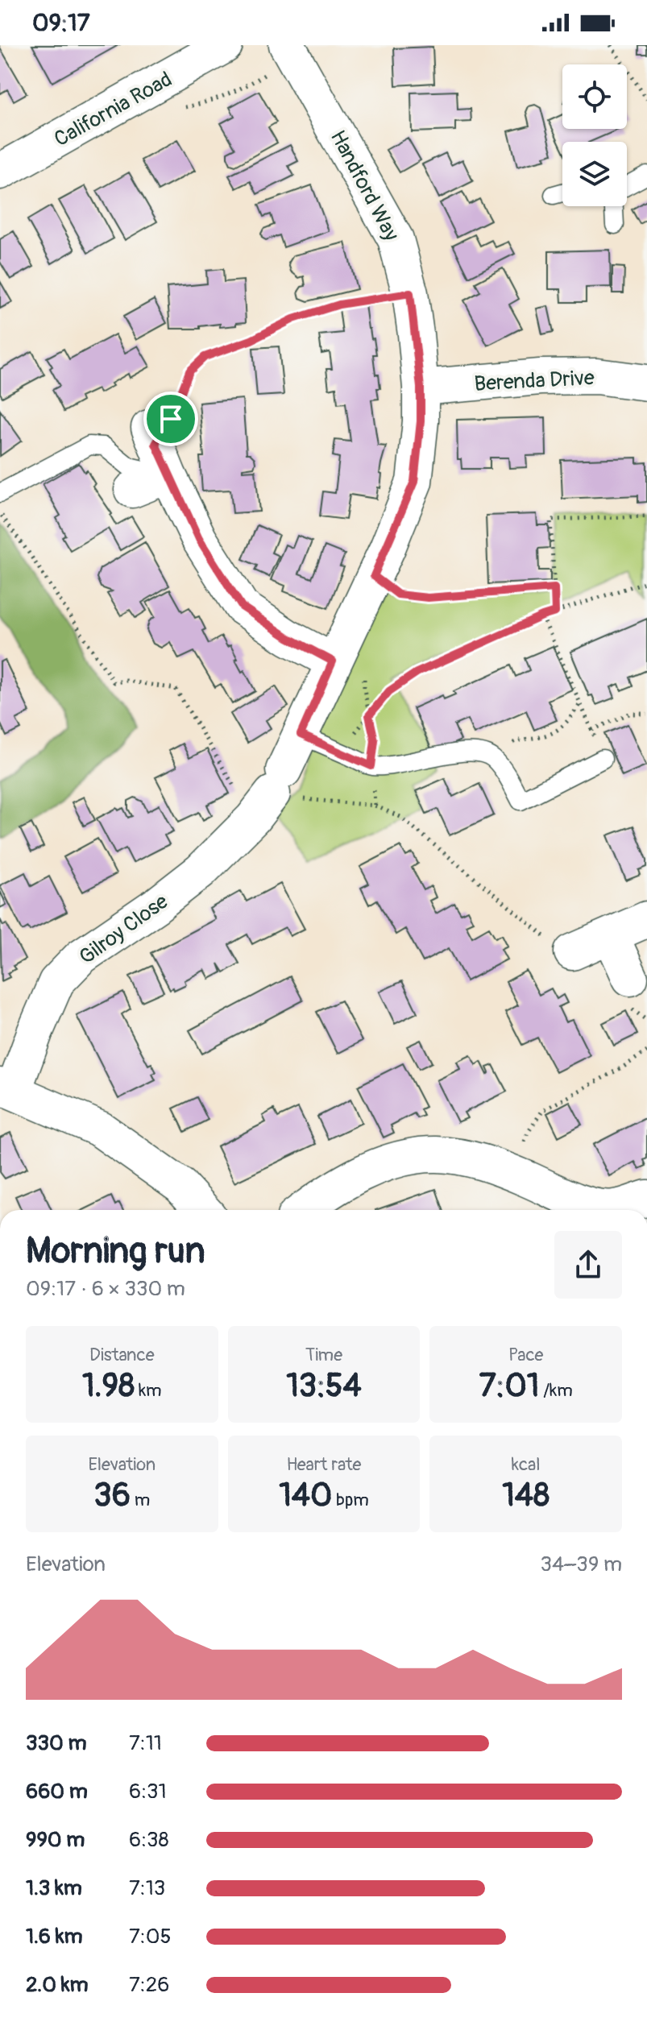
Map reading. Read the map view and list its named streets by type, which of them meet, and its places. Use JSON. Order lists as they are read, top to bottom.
{
  "streets": {
    "street": [
      "California Road",
      "Handford Way",
      "Berenda Drive",
      "Gilroy Close"
    ]
  },
  "crossings": [
    ["Handford Way", "Berenda Drive"],
    ["Handford Way", "Gilroy Close"]
  ],
  "page": {
    "status": "09:17",
    "heading": ["Morning run", "09:17 · 6 × 330 m"],
    "stats": [
      ["Distance", "1.98 km"],
      ["Time", "13:54"],
      ["Pace", "7:01 /km"],
      ["Elevation", "36 m"],
      ["Heart rate", "140 bpm"],
      ["kcal", "148"]
    ],
    "chart": ["Elevation", "34–39 m"],
    "list": [
      {
        "name": "330 m",
        "note": "7:11"
      },
      {
        "name": "660 m",
        "note": "6:31"
      },
      {
        "name": "990 m",
        "note": "6:38"
      },
      {
        "name": "1.3 km",
        "note": "7:13"
      },
      {
        "name": "1.6 km",
        "note": "7:05"
      },
      {
        "name": "2.0 km",
        "note": "7:26"
      }
    ]
  }
}
